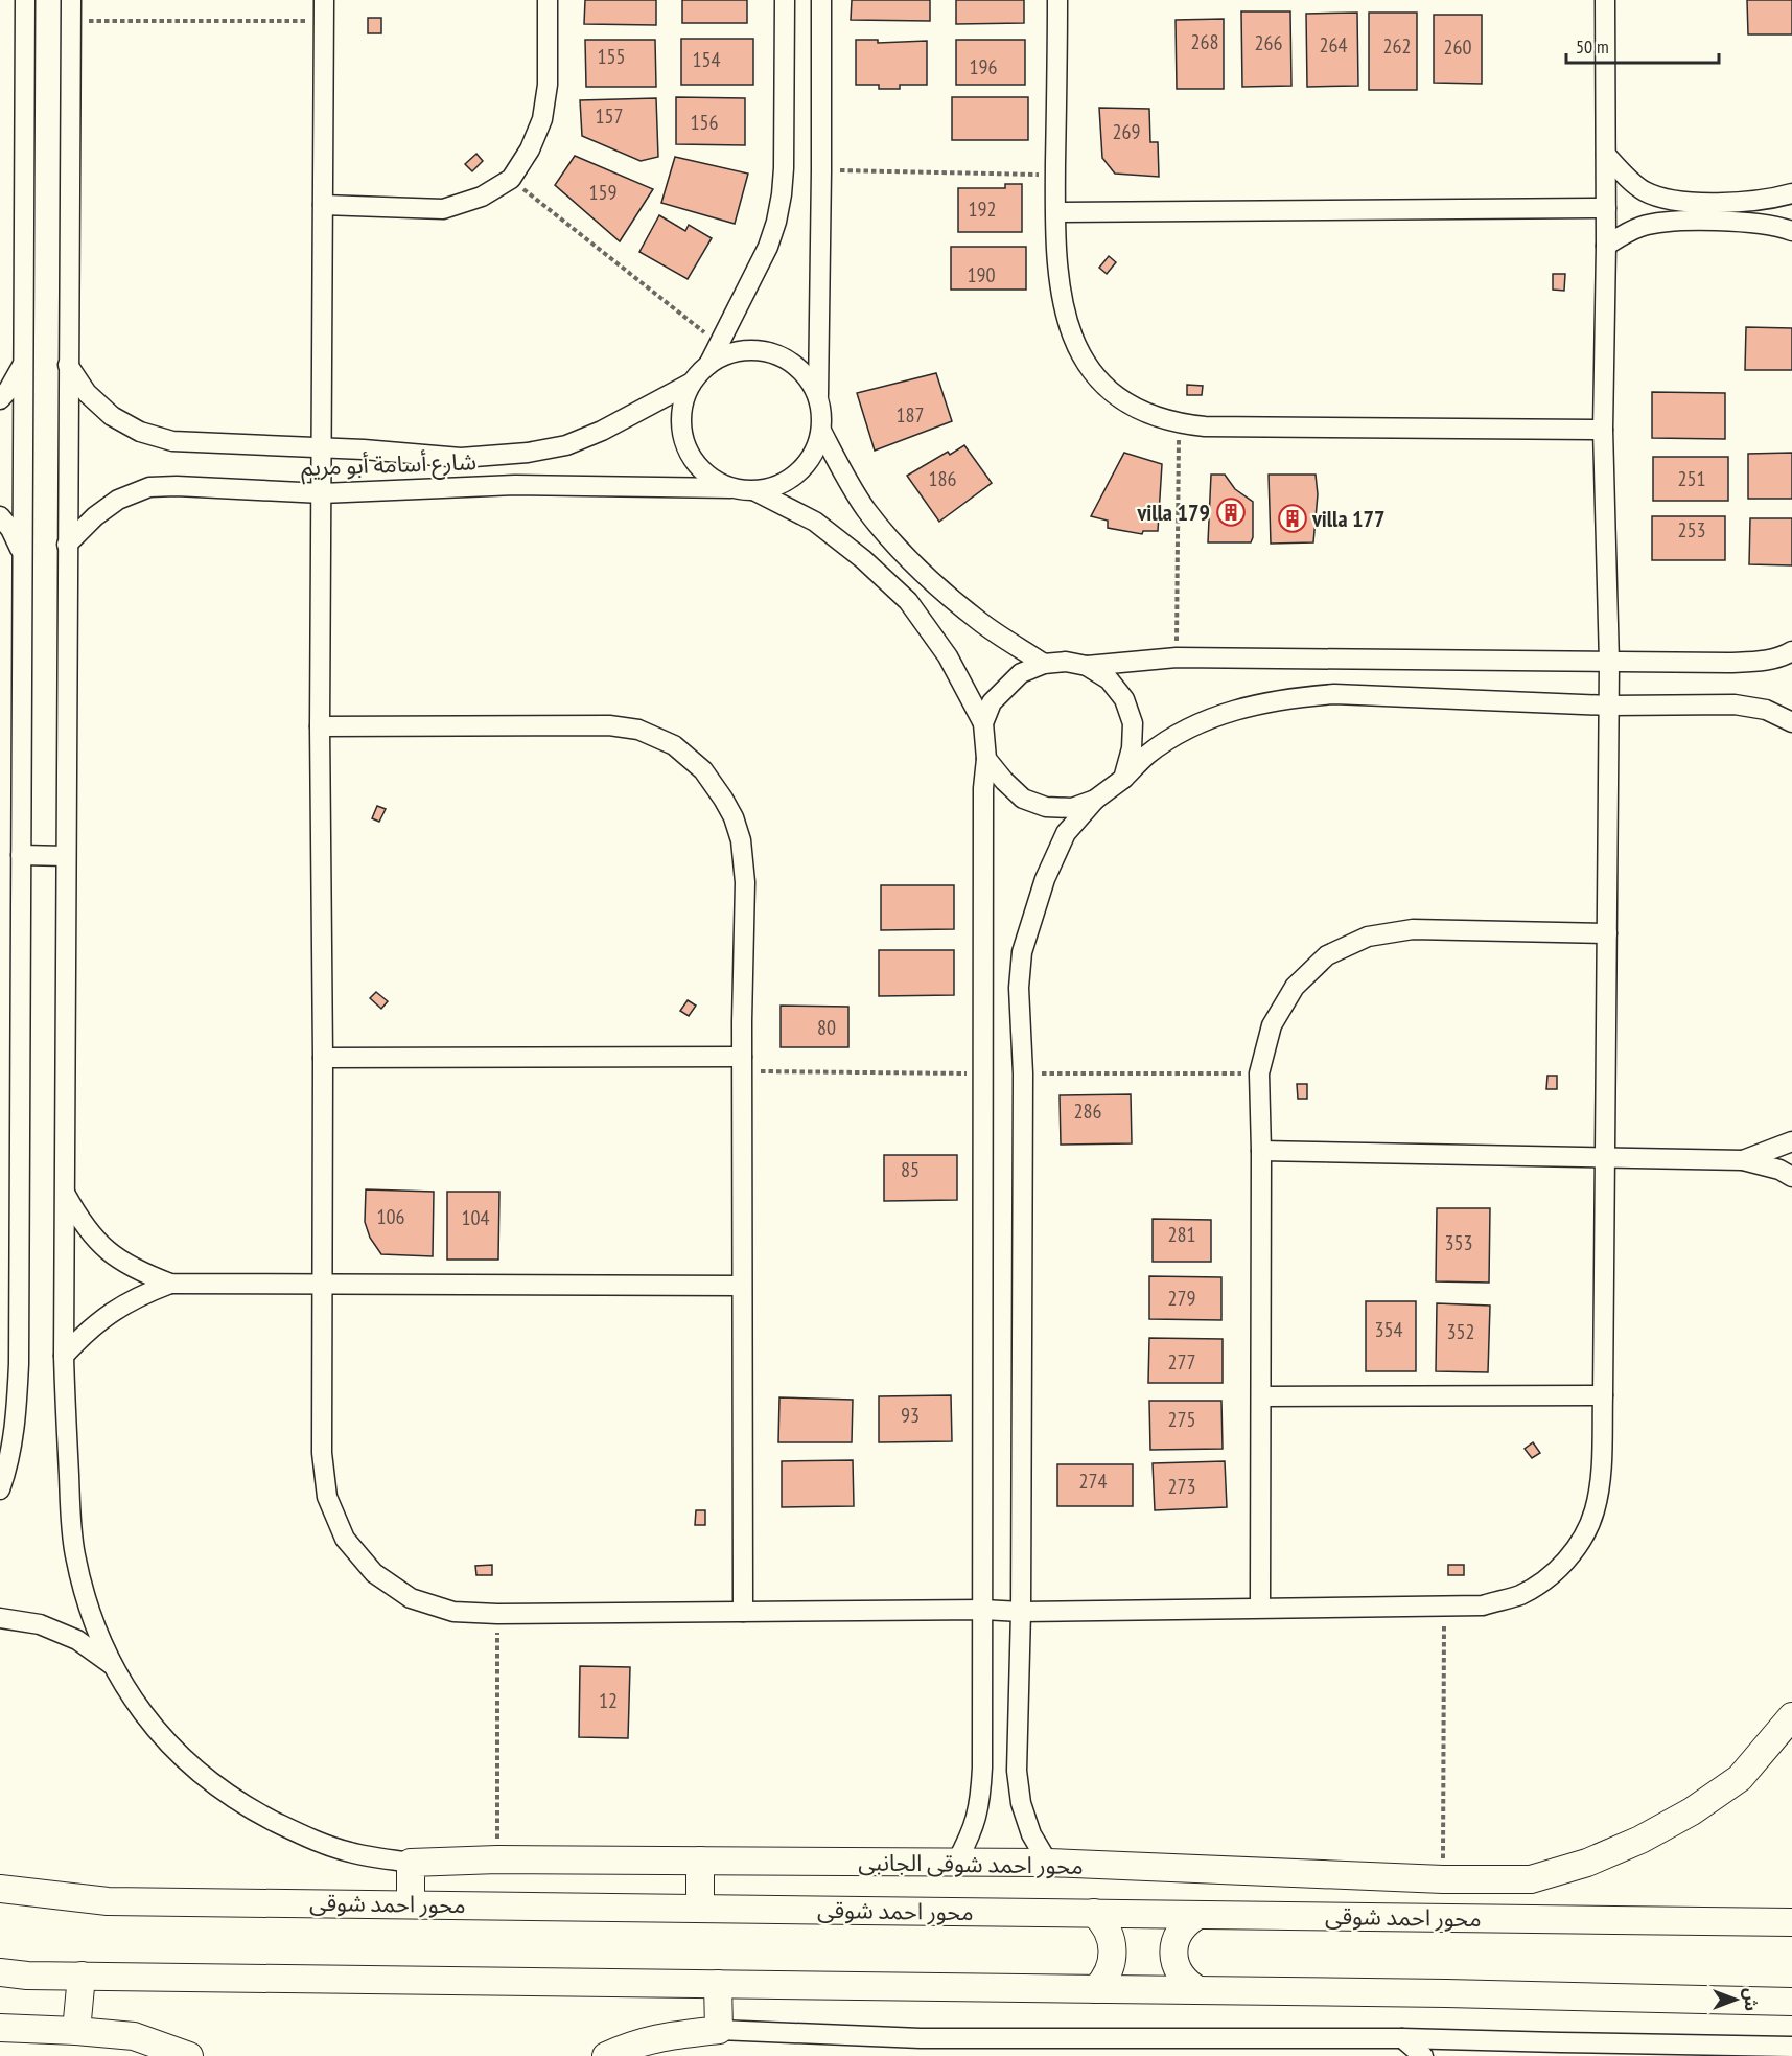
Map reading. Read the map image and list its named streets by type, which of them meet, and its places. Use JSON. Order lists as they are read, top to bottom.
{
  "streets": {
    "main road": ["محور احمد شوقى الجانبى", "محور احمد شوقى"],
    "street": ["شارع أسامة أبو مريم"]
  },
  "places": {
    "building": ["villa 179", "villa 177"]
  },
  "house_numbers": [
    "268",
    "266",
    "264",
    "262",
    "260",
    "155",
    "154",
    "196",
    "157",
    "156",
    "269",
    "159",
    "192",
    "190",
    "187",
    "186",
    "251",
    "253",
    "80",
    "286",
    "85",
    "106",
    "104",
    "281",
    "353",
    "279",
    "354",
    "352",
    "277",
    "93",
    "275",
    "274",
    "273",
    "12"
  ],
  "scale_bar": "50 m",
  "north": "right"
}
